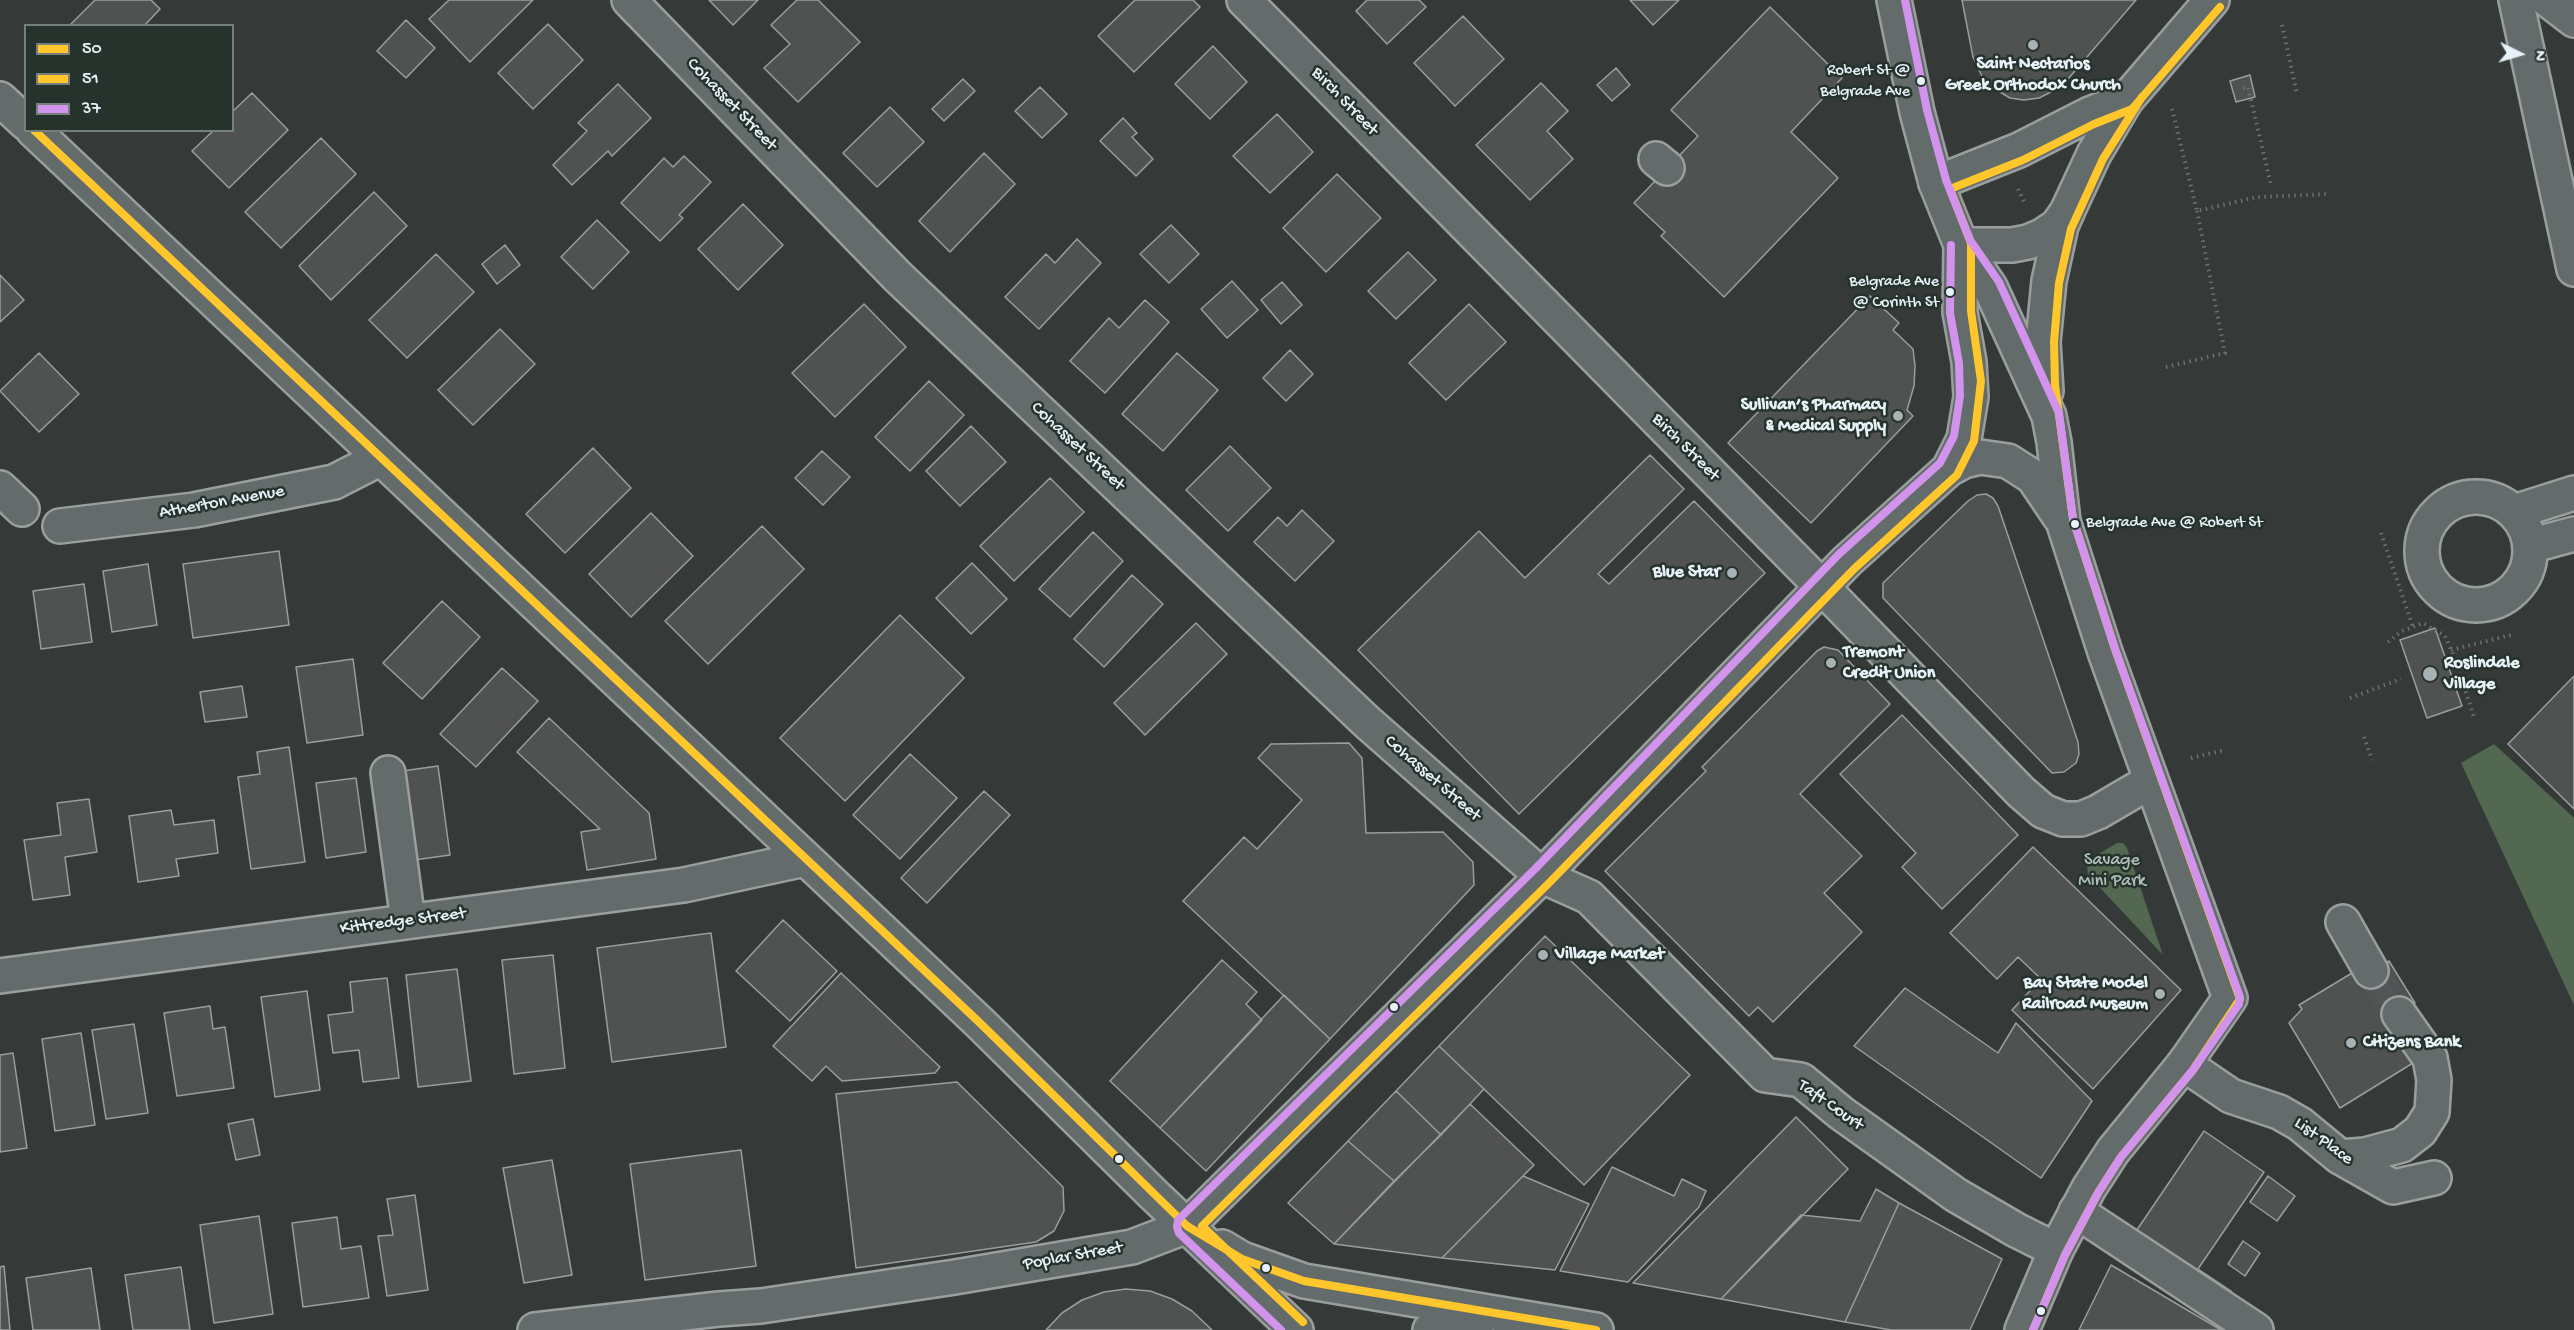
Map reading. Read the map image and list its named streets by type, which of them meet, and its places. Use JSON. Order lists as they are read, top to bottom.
{
  "streets": {
    "street": [
      "Birch Street",
      "Cohasset Street",
      "Atherton Avenue",
      "Kittredge Street",
      "Taft Court",
      "List Place",
      "Poplar Street"
    ]
  },
  "crossings": [
    ["Cohasset Street", "Taft Court"]
  ],
  "parks": ["Savage Mini Park"],
  "places": [
    "Saint Nectarios Greek Orthodox Church",
    "Robert St @ Belgrade Ave",
    "Belgrade Ave @ Corinth St",
    "Sullivan’s Pharmacy & Medical Supply",
    "Belgrade Ave @ Robert St",
    "Blue Star",
    "Tremont Credit Union",
    "Roslindale Village",
    "Village Market",
    "Bay State Model Railroad Museum",
    "Citizens Bank"
  ],
  "lines": ["transit line 37", "transit line 51", "transit line 50"],
  "legend": ["50", "51", "37"],
  "north": "right"
}
